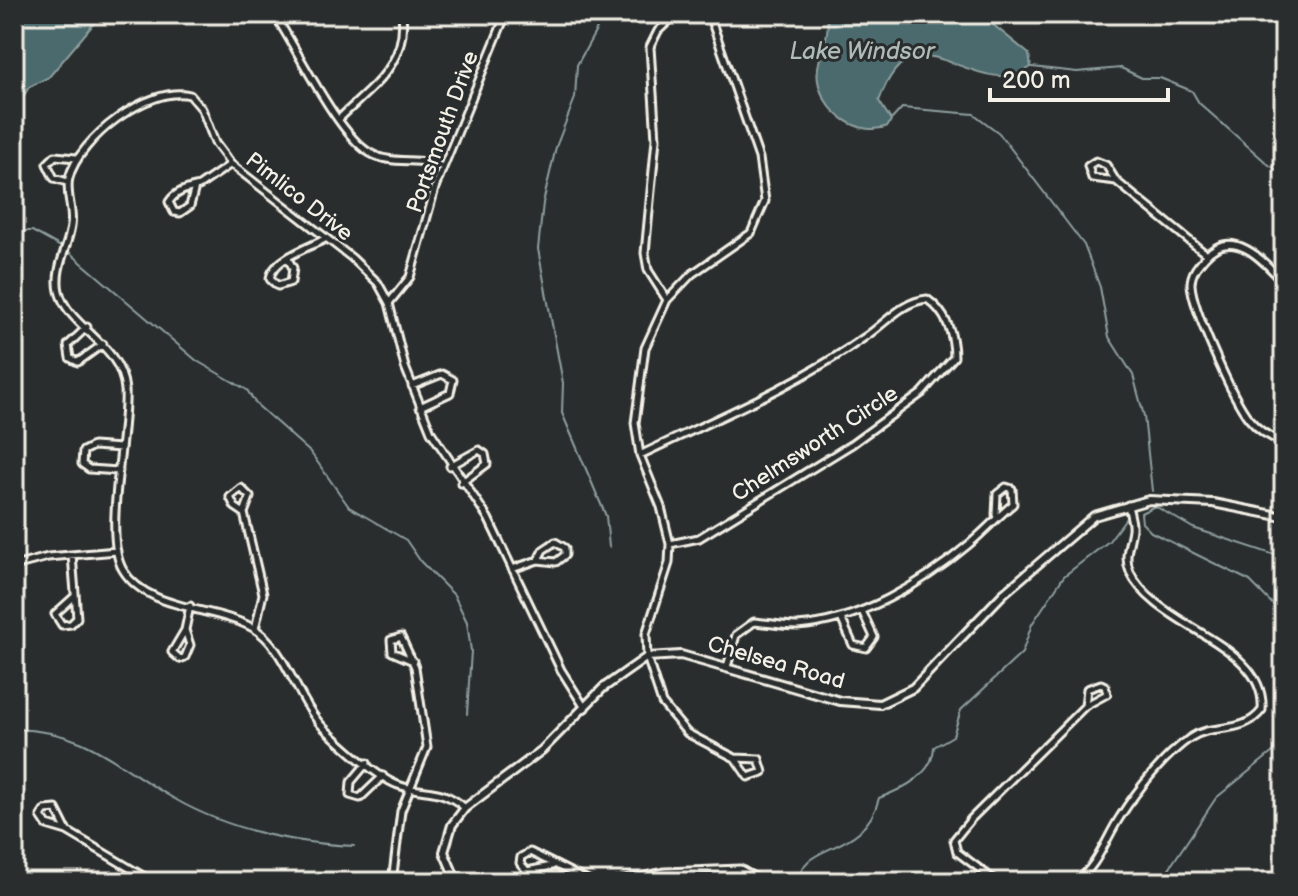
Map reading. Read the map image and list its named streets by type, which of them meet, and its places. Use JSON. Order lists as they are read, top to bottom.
{
  "streets": {
    "street": [
      "Portsmouth Drive",
      "Pimlico Drive",
      "Chelmsworth Circle",
      "Chelsea Road"
    ]
  },
  "crossings": [
    ["Portsmouth Drive", "Pimlico Drive"]
  ],
  "water": ["Lake Windsor"],
  "scale_bar": "200 m"
}
